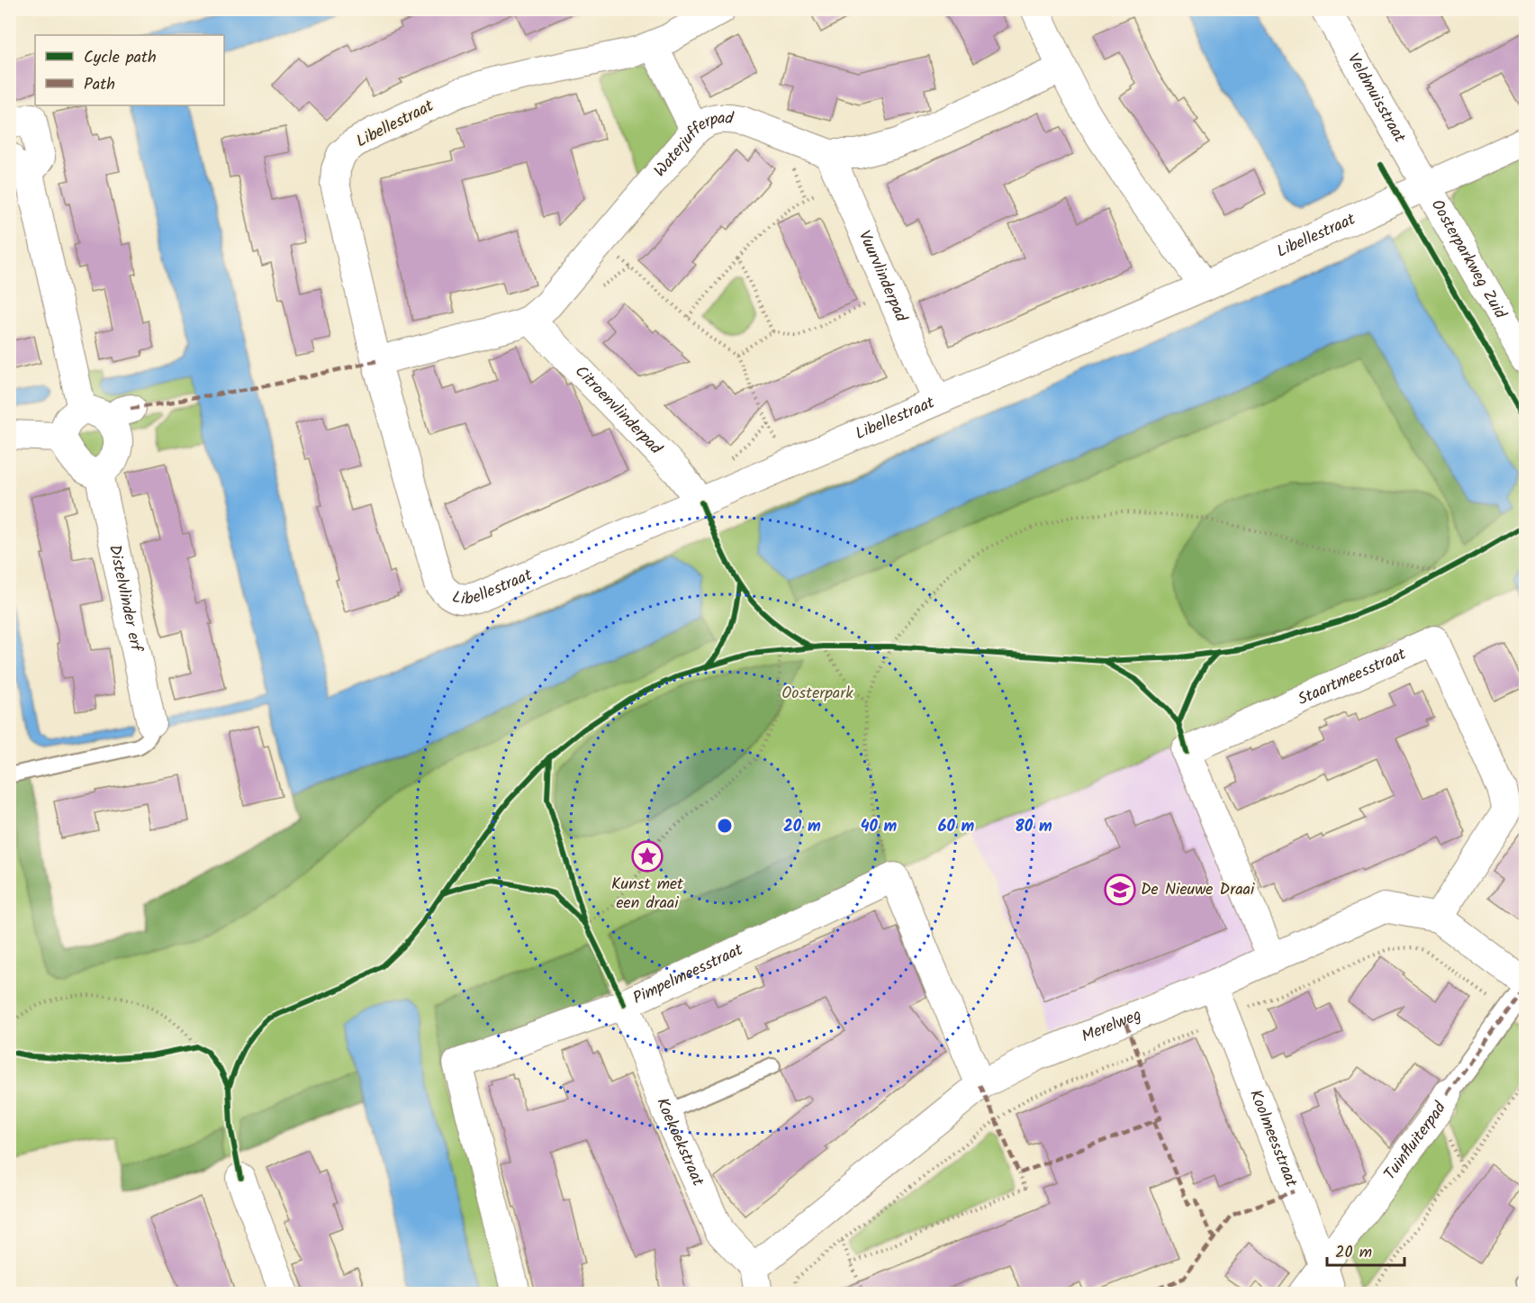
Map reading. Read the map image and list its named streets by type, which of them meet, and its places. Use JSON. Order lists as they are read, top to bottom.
{
  "streets": {
    "street": [
      "Veldmuisstraat",
      "Libellestraat",
      "Waterjufferpad",
      "Oosterparkweg Zuid",
      "Vuurvlinderpad",
      "Citroenvlinderpad",
      "Distelvlinder erf",
      "Staartmeesstraat",
      "Pimpelmeesstraat",
      "Merelweg",
      "Koolmeesstraat",
      "Tuinfluiterpad",
      "Koekoekstraat"
    ]
  },
  "crossings": [
    ["Veldmuisstraat", "Libellestraat"],
    ["Veldmuisstraat", "Oosterparkweg Zuid"],
    ["Libellestraat", "Waterjufferpad"],
    ["Libellestraat", "Oosterparkweg Zuid"],
    ["Libellestraat", "Vuurvlinderpad"],
    ["Libellestraat", "Citroenvlinderpad"],
    ["Waterjufferpad", "Vuurvlinderpad"],
    ["Waterjufferpad", "Citroenvlinderpad"],
    ["Staartmeesstraat", "Merelweg"],
    ["Pimpelmeesstraat", "Koekoekstraat"],
    ["Merelweg", "Koolmeesstraat"],
    ["Merelweg", "Tuinfluiterpad"],
    ["Merelweg", "Koekoekstraat"],
    ["Koolmeesstraat", "Tuinfluiterpad"]
  ],
  "parks": ["Oosterpark"],
  "places": {
    "place": ["Kunst met een draai"],
    "school or university": ["De Nieuwe Draai"]
  },
  "legend": ["Cycle path", "Path"],
  "scale_bar": "20 m",
  "rings": [
    "20 m",
    "40 m",
    "60 m",
    "80 m"
  ]
}
